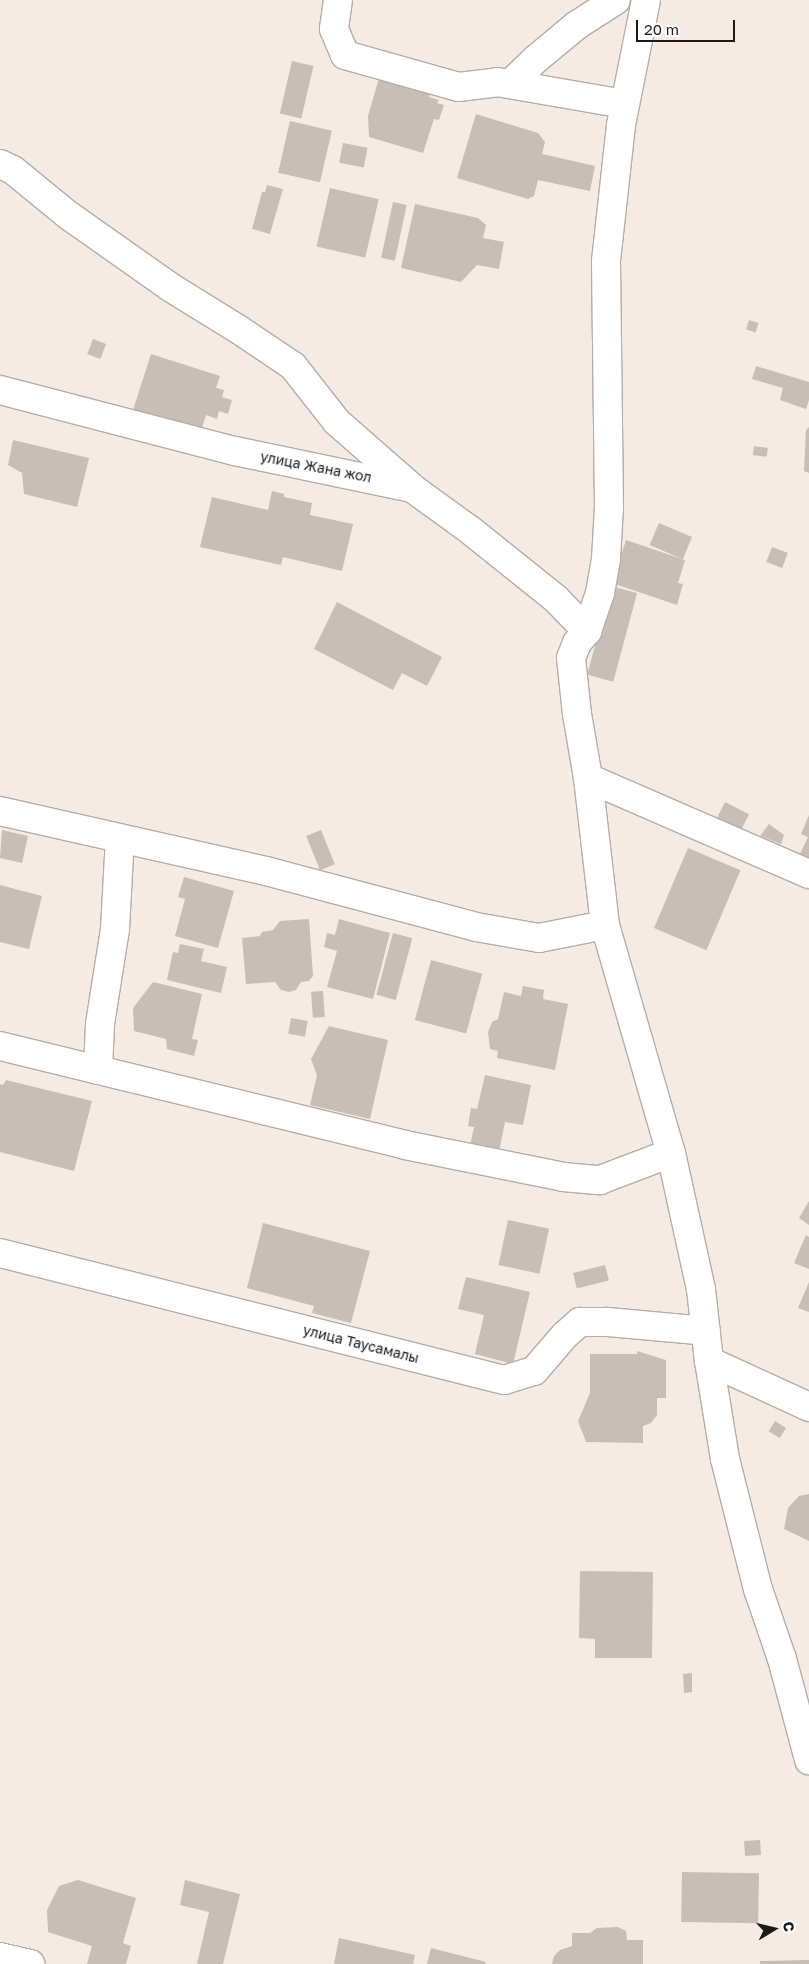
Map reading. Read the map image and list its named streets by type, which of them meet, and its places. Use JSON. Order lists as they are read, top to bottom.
{
  "streets": {
    "street": ["улица Жана жол", "улица Таусамалы"]
  },
  "scale_bar": "20 m",
  "north": "right"
}
